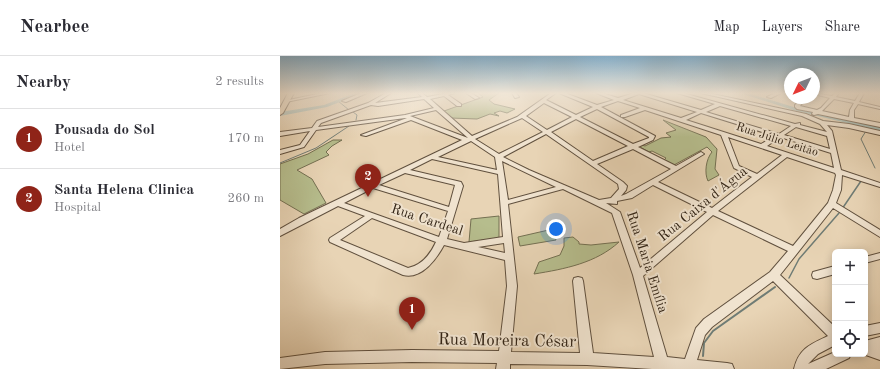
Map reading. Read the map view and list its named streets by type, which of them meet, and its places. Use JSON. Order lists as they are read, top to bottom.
{
  "streets": {
    "street": [
      "Rua Júlio Leitão",
      "Rua Caixa d'Água",
      "Rua Cardeal",
      "Rua Maria Emília",
      "Rua Moreira César"
    ]
  },
  "crossings": [
    ["Rua Júlio Leitão", "Rua Caixa d'Água"],
    ["Rua Caixa d'Água", "Rua Maria Emília"],
    ["Rua Maria Emília", "Rua Moreira César"]
  ],
  "north": "bottom left",
  "page": {
    "header": "Nearbee",
    "nav": ["Map", "Layers", "Share"],
    "heading": ["Nearby", "2 results"],
    "list": [
      {
        "mark": "1",
        "name": "Pousada do Sol",
        "note": "Hotel",
        "value": "170 m"
      },
      {
        "mark": "2",
        "name": "Santa Helena Clinica",
        "note": "Hospital",
        "value": "260 m"
      }
    ],
    "pins": ["2", "1"],
    "map_buttons": ["+", "−"]
  }
}
